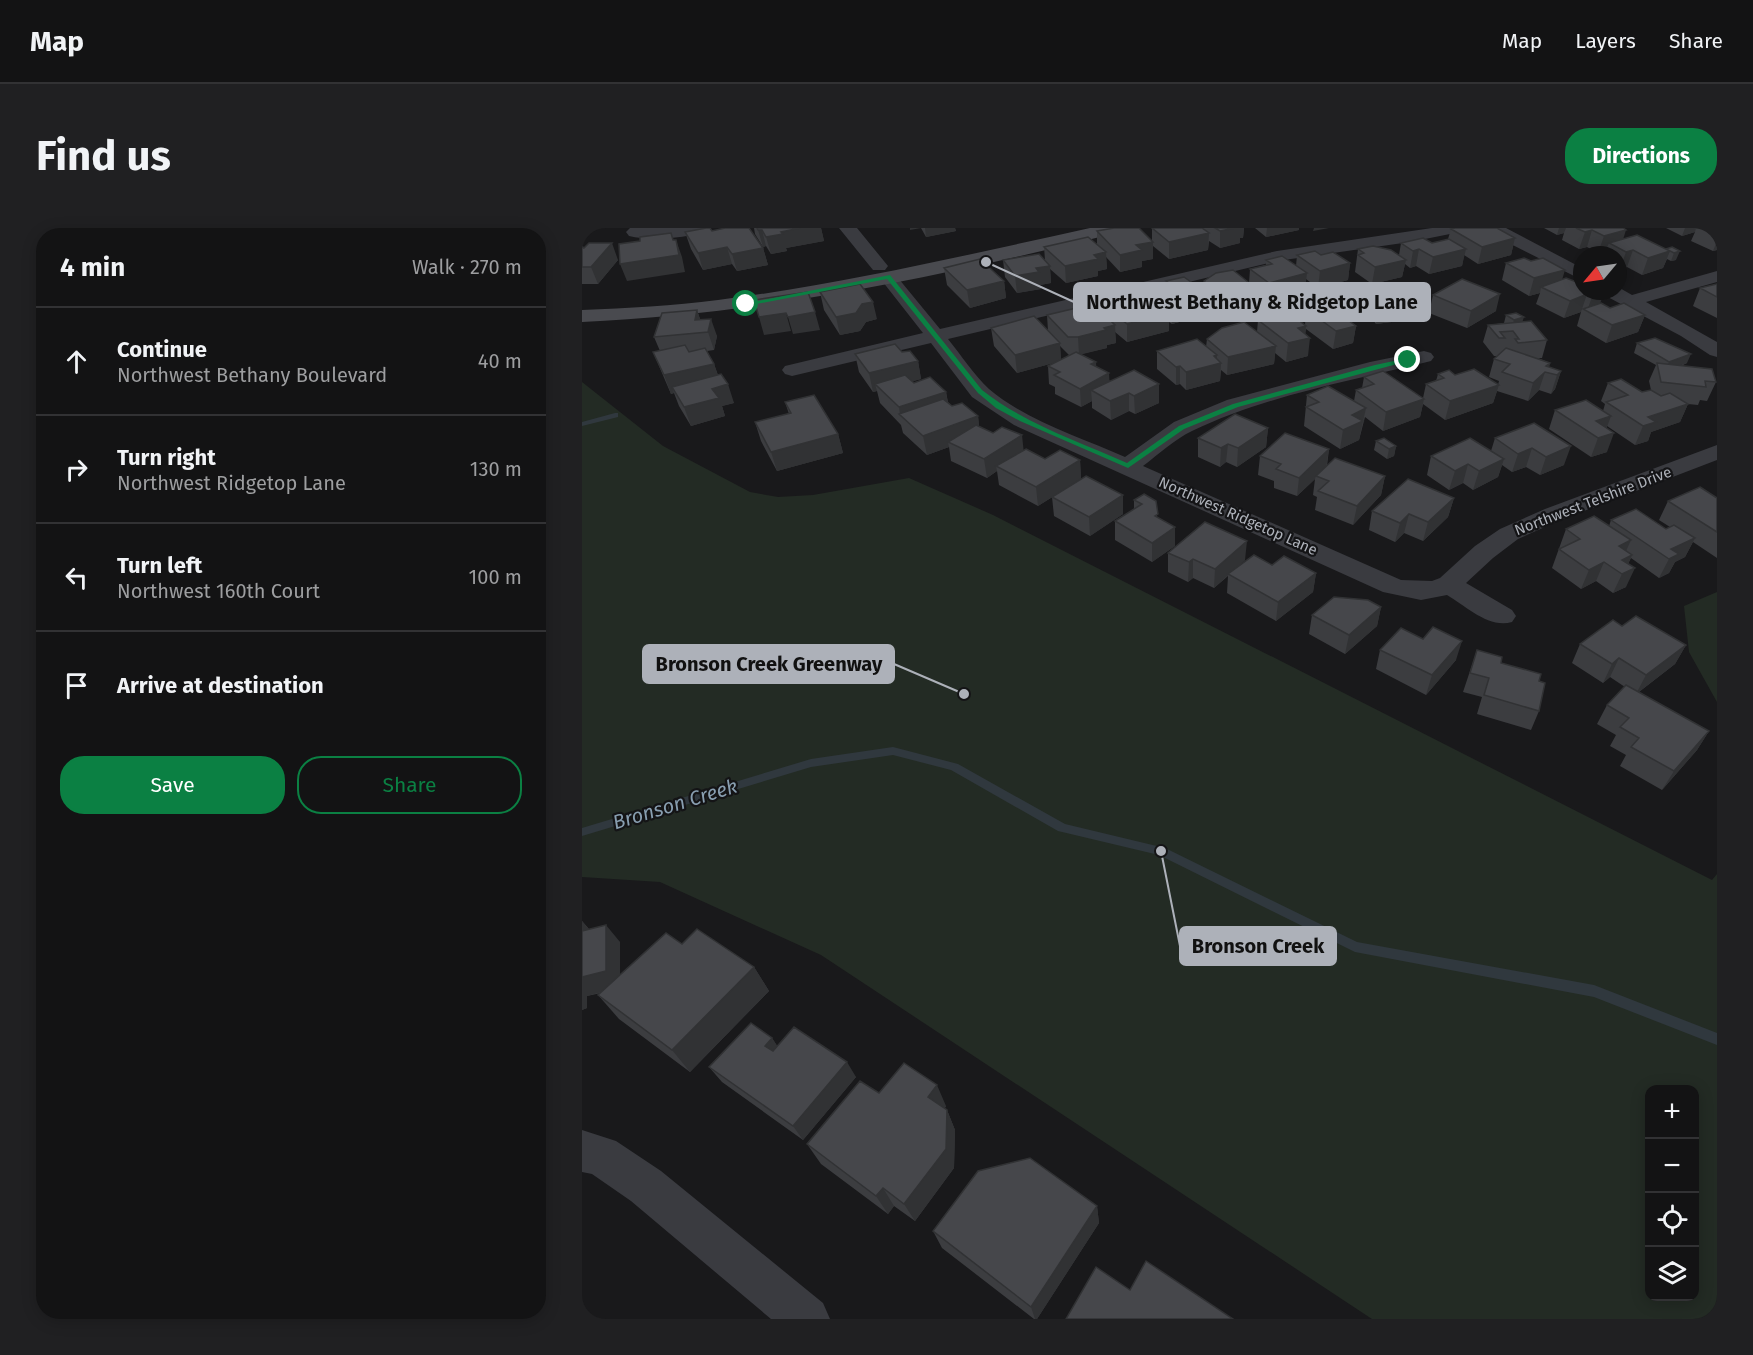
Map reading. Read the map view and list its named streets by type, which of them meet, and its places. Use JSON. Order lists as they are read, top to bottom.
{
  "streets": {
    "street": ["Northwest Telshire Drive", "Northwest Ridgetop Lane"]
  },
  "crossings": [
    ["Northwest Telshire Drive", "Northwest Ridgetop Lane"]
  ],
  "water": ["Bronson Creek"],
  "places": ["Northwest Bethany & Ridgetop Lane", "Bronson Creek Greenway", "Bronson Creek"],
  "north": "bottom left",
  "page": {
    "header": "Map",
    "nav": ["Map", "Layers", "Share"],
    "buttons": [
      "Directions",
      ["Save", "Share"]
    ],
    "title": "Find us",
    "heading": ["4 min", "Walk · 270 m"],
    "list": [
      ["Continue", "Northwest Bethany Boulevard", "40 m"],
      ["Turn right", "Northwest Ridgetop Lane", "130 m"],
      ["Turn left", "Northwest 160th Court", "100 m"],
      "Arrive at destination"
    ],
    "map_buttons": ["+", "−"]
  }
}
